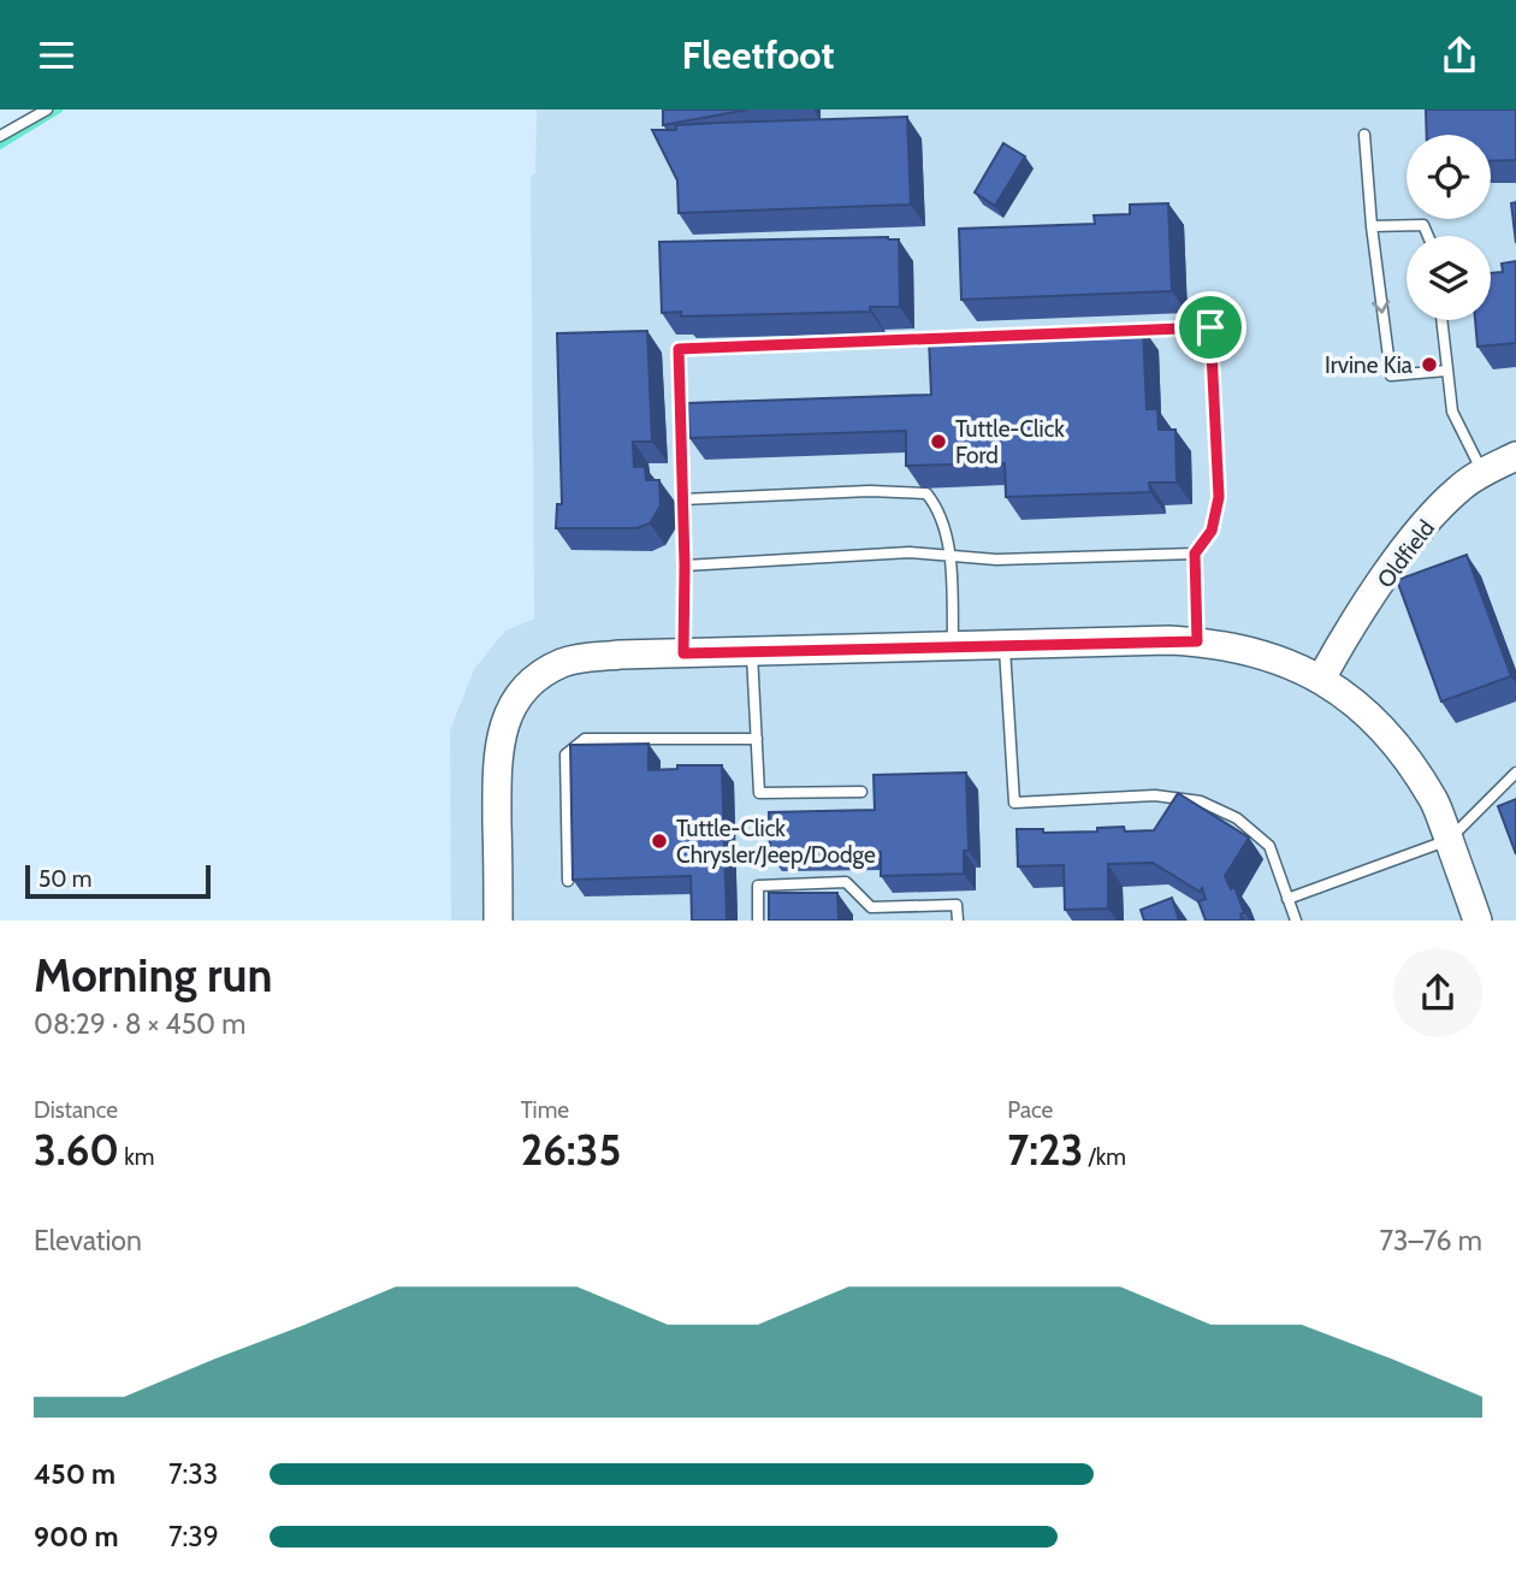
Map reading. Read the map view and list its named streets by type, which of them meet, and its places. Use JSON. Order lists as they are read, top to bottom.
{
  "streets": {
    "street": ["Oldfield"]
  },
  "places": ["Irvine Kia", "Tuttle-Click Ford", "Tuttle-Click Chrysler/Jeep/Dodge"],
  "scale_bar": "50 m",
  "page": {
    "header": "Fleetfoot",
    "scale": "50 m",
    "heading": ["Morning run", "08:29 · 8 × 450 m"],
    "stats": [
      ["Distance", "3.60 km"],
      ["Time", "26:35"],
      ["Pace", "7:23 /km"]
    ],
    "chart": ["Elevation", "73–76 m"],
    "list": [
      {
        "name": "450 m",
        "note": "7:33"
      },
      {
        "name": "900 m",
        "note": "7:39"
      }
    ]
  }
}
